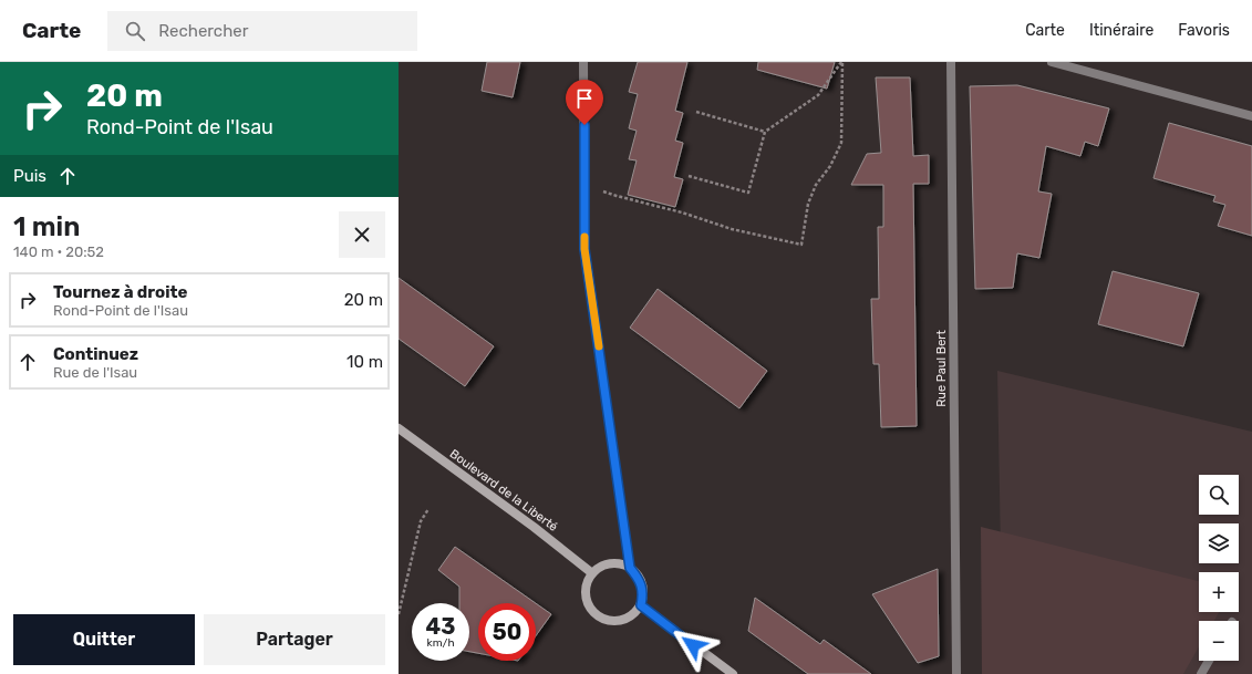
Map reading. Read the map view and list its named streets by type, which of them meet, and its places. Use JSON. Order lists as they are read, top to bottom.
{
  "streets": {
    "main road": ["Boulevard de la Liberté"],
    "street": ["Rue Paul Bert"]
  },
  "page": {
    "header": "Carte",
    "search": "Rechercher",
    "nav": ["Carte", "Itinéraire", "Favoris"],
    "turn": ["20 m", "Rond-Point de l'Isau"],
    "then": "Puis",
    "heading": ["1 min", "140 m · 20:52"],
    "list": [
      {
        "name": "Tournez à droite",
        "note": "Rond-Point de l'Isau",
        "value": "20 m"
      },
      {
        "name": "Continuez",
        "note": "Rue de l'Isau",
        "value": "10 m"
      }
    ],
    "map_buttons": ["+", "−"],
    "speed": "43 km/h",
    "limit": "50",
    "buttons": ["Quitter", "Partager"]
  }
}
